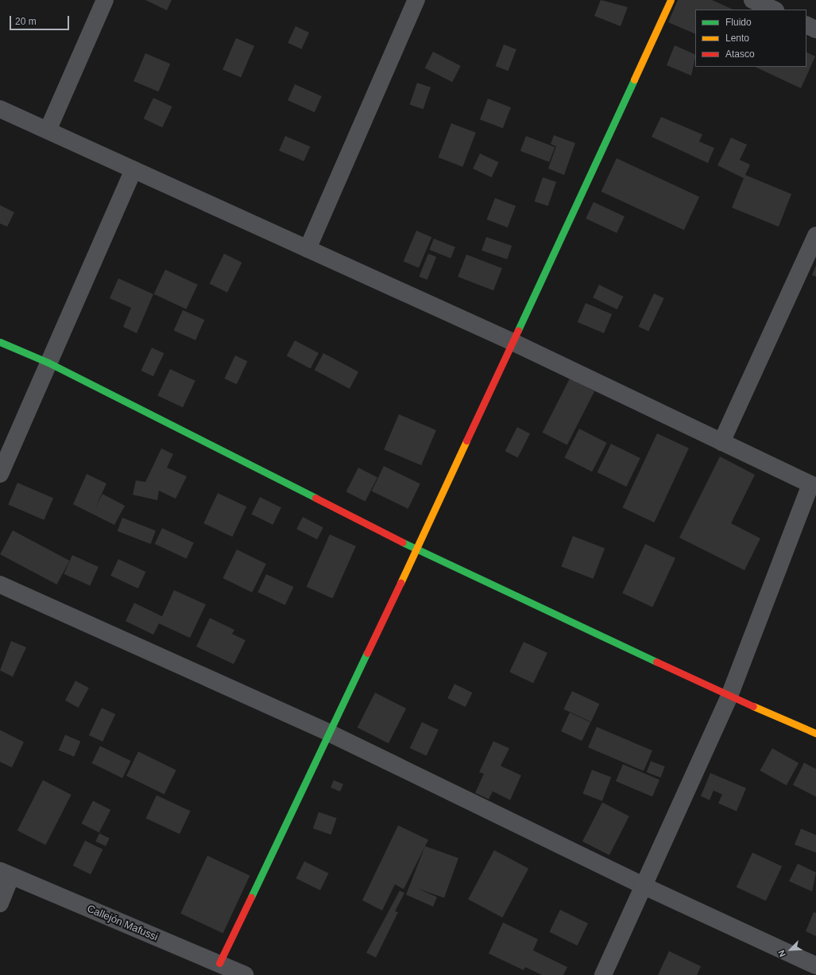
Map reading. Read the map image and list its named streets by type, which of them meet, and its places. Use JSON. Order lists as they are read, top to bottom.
{
  "streets": {
    "street": ["Callejón Mafussi"]
  },
  "legend": ["Fluido", "Lento", "Atasco"],
  "scale_bar": "20 m",
  "north": "bottom left"
}
